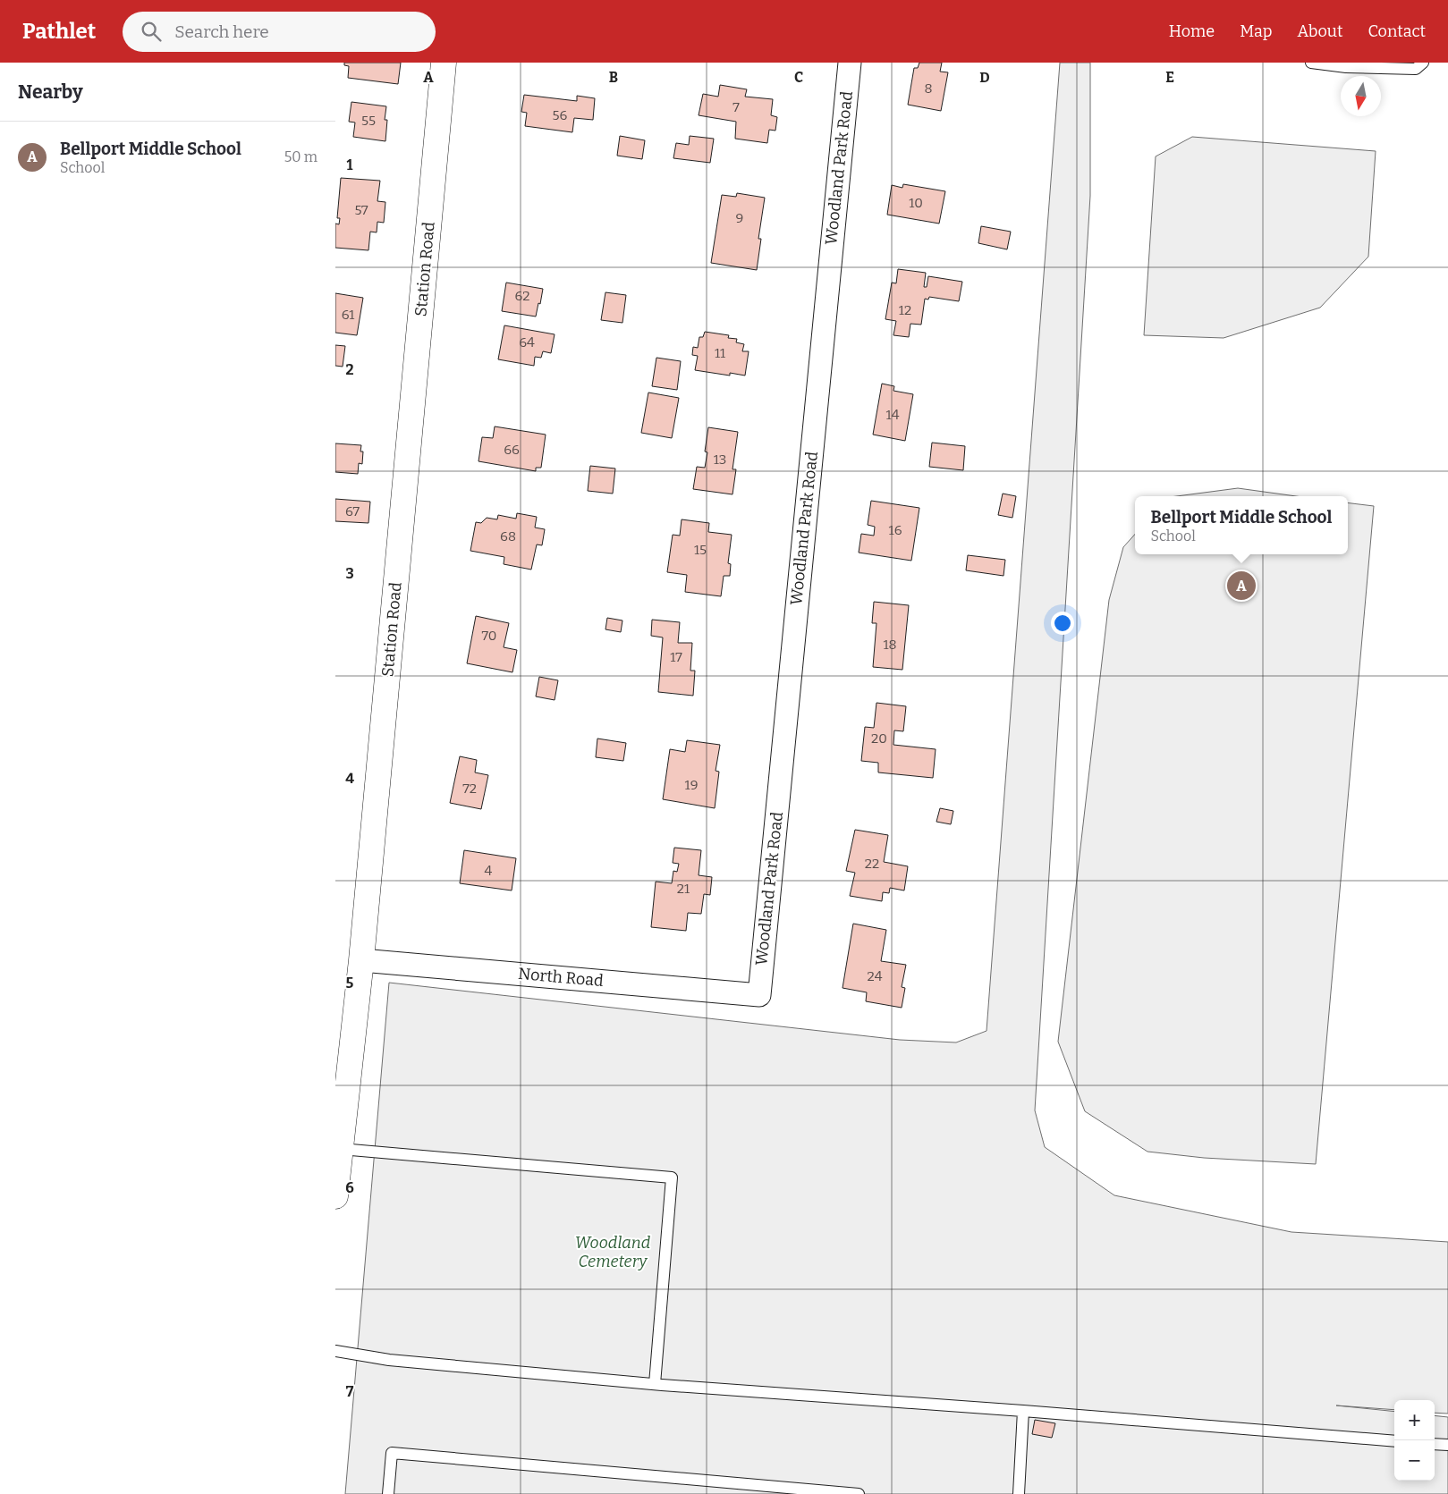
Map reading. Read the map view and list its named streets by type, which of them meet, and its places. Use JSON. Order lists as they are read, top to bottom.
{
  "streets": {
    "main road": ["Station Road"],
    "street": ["Woodland Park Road", "North Road"]
  },
  "crossings": [
    ["Woodland Park Road", "North Road"],
    ["Station Road", "North Road"]
  ],
  "parks": ["Woodland Cemetery"],
  "house_numbers": [
    "8",
    "7",
    "56",
    "55",
    "10",
    "57",
    "9",
    "62",
    "12",
    "61",
    "64",
    "11",
    "14",
    "66",
    "13",
    "67",
    "16",
    "68",
    "15",
    "70",
    "18",
    "17",
    "20",
    "19",
    "72",
    "22",
    "4",
    "21",
    "24"
  ],
  "north": "bottom",
  "page": {
    "header": "Pathlet",
    "search": "Search here",
    "nav": [
      "Home",
      "Map",
      "About",
      "Contact"
    ],
    "heading": "Nearby",
    "list": [
      {
        "mark": "A",
        "name": "Bellport Middle School",
        "note": "School",
        "value": "50 m"
      }
    ],
    "popup": ["Bellport Middle School", "School"],
    "pins": "A",
    "map_buttons": ["+", "−"]
  },
  "grid": {
    "columns": [
      "A",
      "B",
      "C",
      "D",
      "E"
    ],
    "rows": [
      "1",
      "2",
      "3",
      "4",
      "5",
      "6",
      "7"
    ]
  }
}
